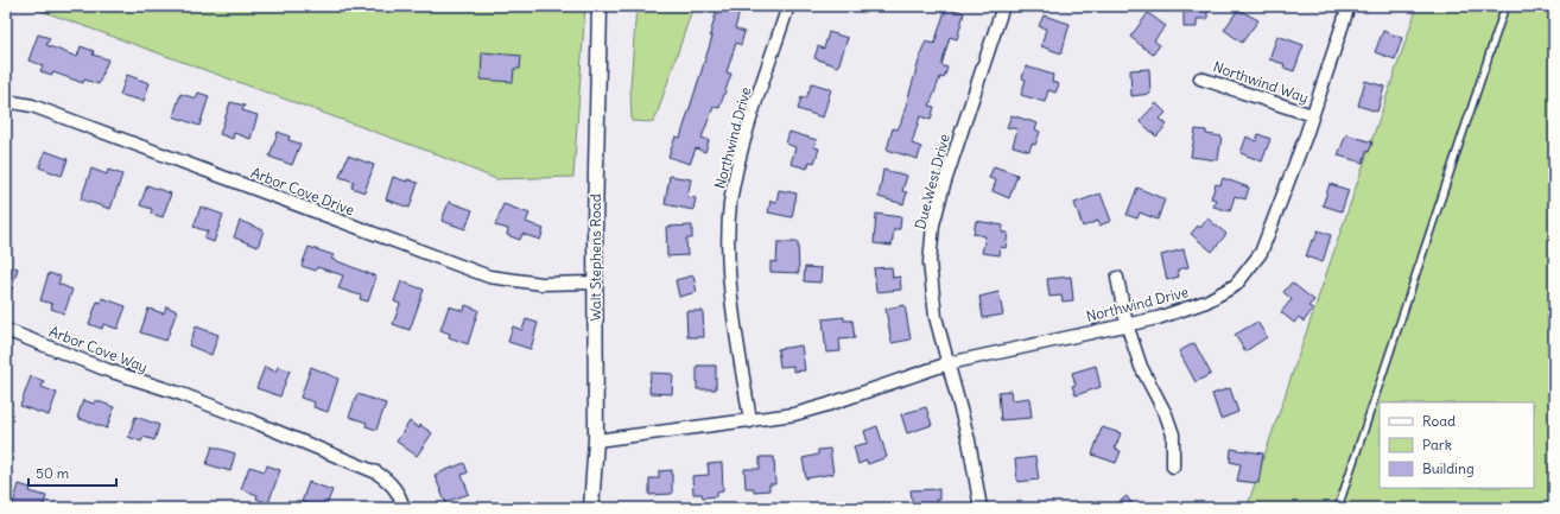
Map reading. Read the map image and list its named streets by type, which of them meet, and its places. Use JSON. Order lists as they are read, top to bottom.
{
  "streets": {
    "street": [
      "Northwind Way",
      "Northwind Drive",
      "Due West Drive",
      "Arbor Cove Drive",
      "Walt Stephens Road",
      "Arbor Cove Way"
    ]
  },
  "crossings": [
    ["Northwind Way", "Northwind Drive"],
    ["Northwind Drive", "Due West Drive"],
    ["Northwind Drive", "Walt Stephens Road"],
    ["Arbor Cove Drive", "Walt Stephens Road"]
  ],
  "legend": ["Road", "Park", "Building"],
  "scale_bar": "50 m"
}
